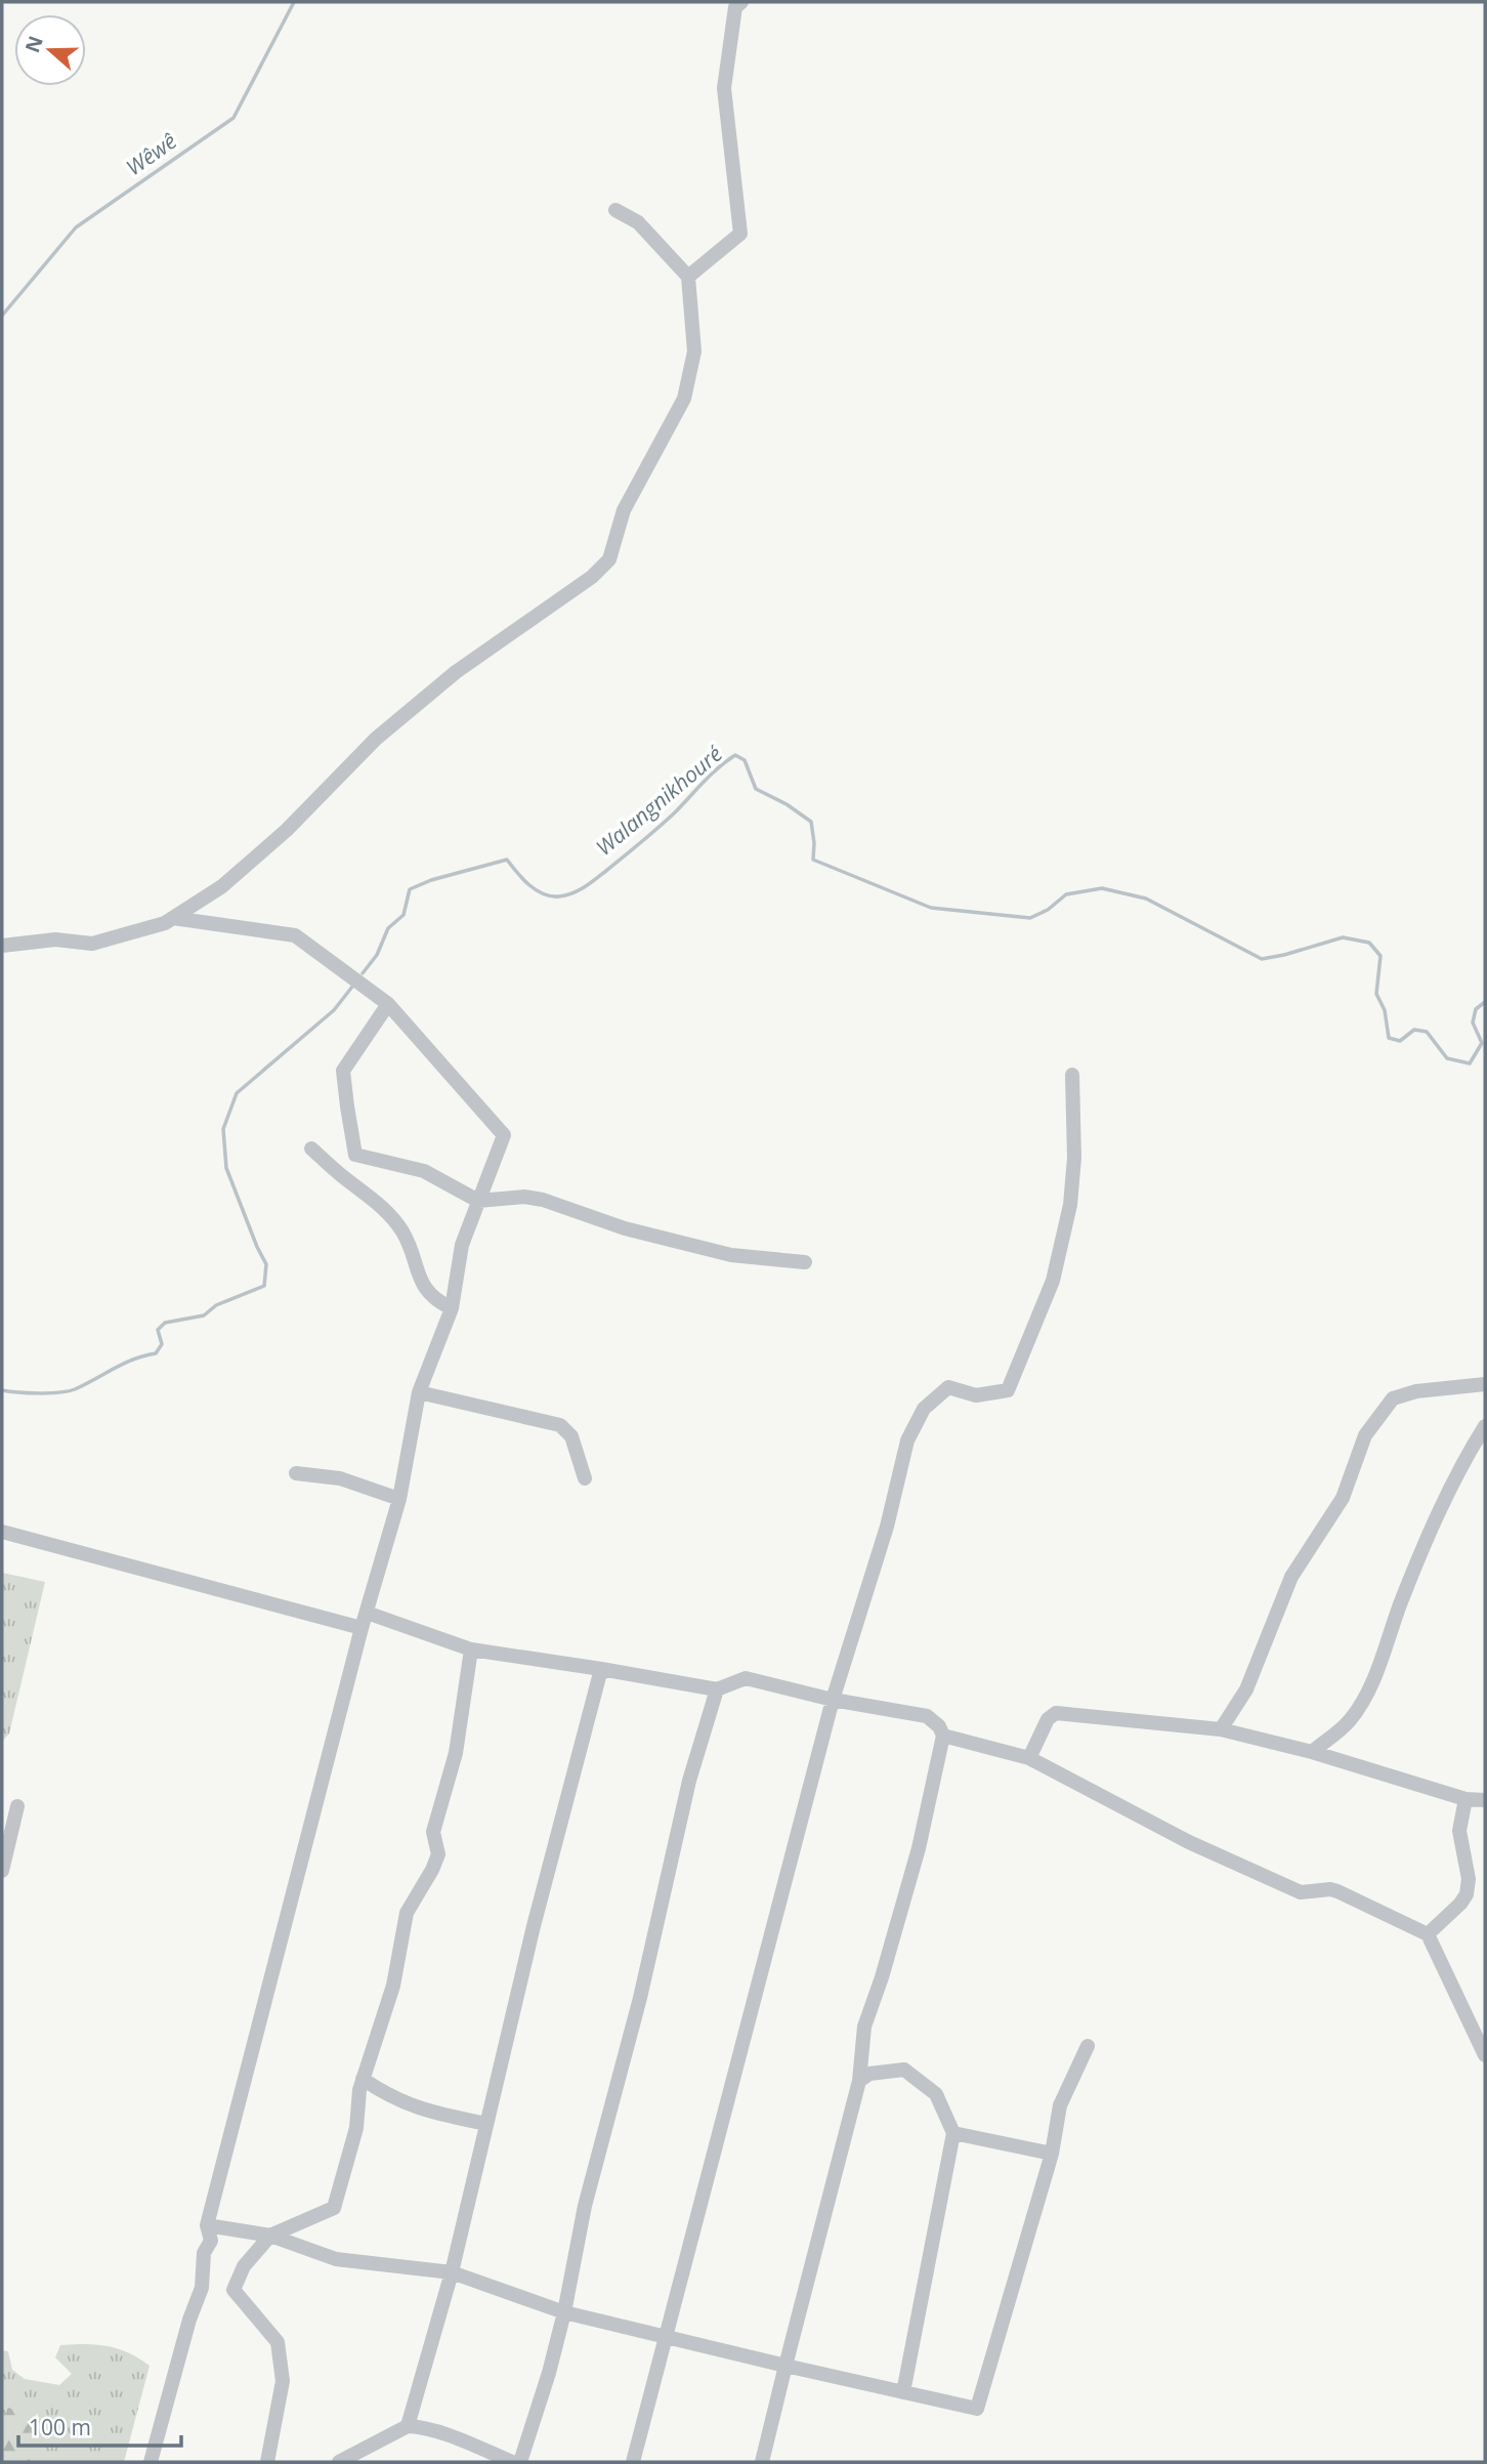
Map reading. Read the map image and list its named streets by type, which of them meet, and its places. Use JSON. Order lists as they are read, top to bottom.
{
  "water": ["Wêwê", "Walangnikhouré"],
  "scale_bar": "100 m",
  "north": "left"
}
